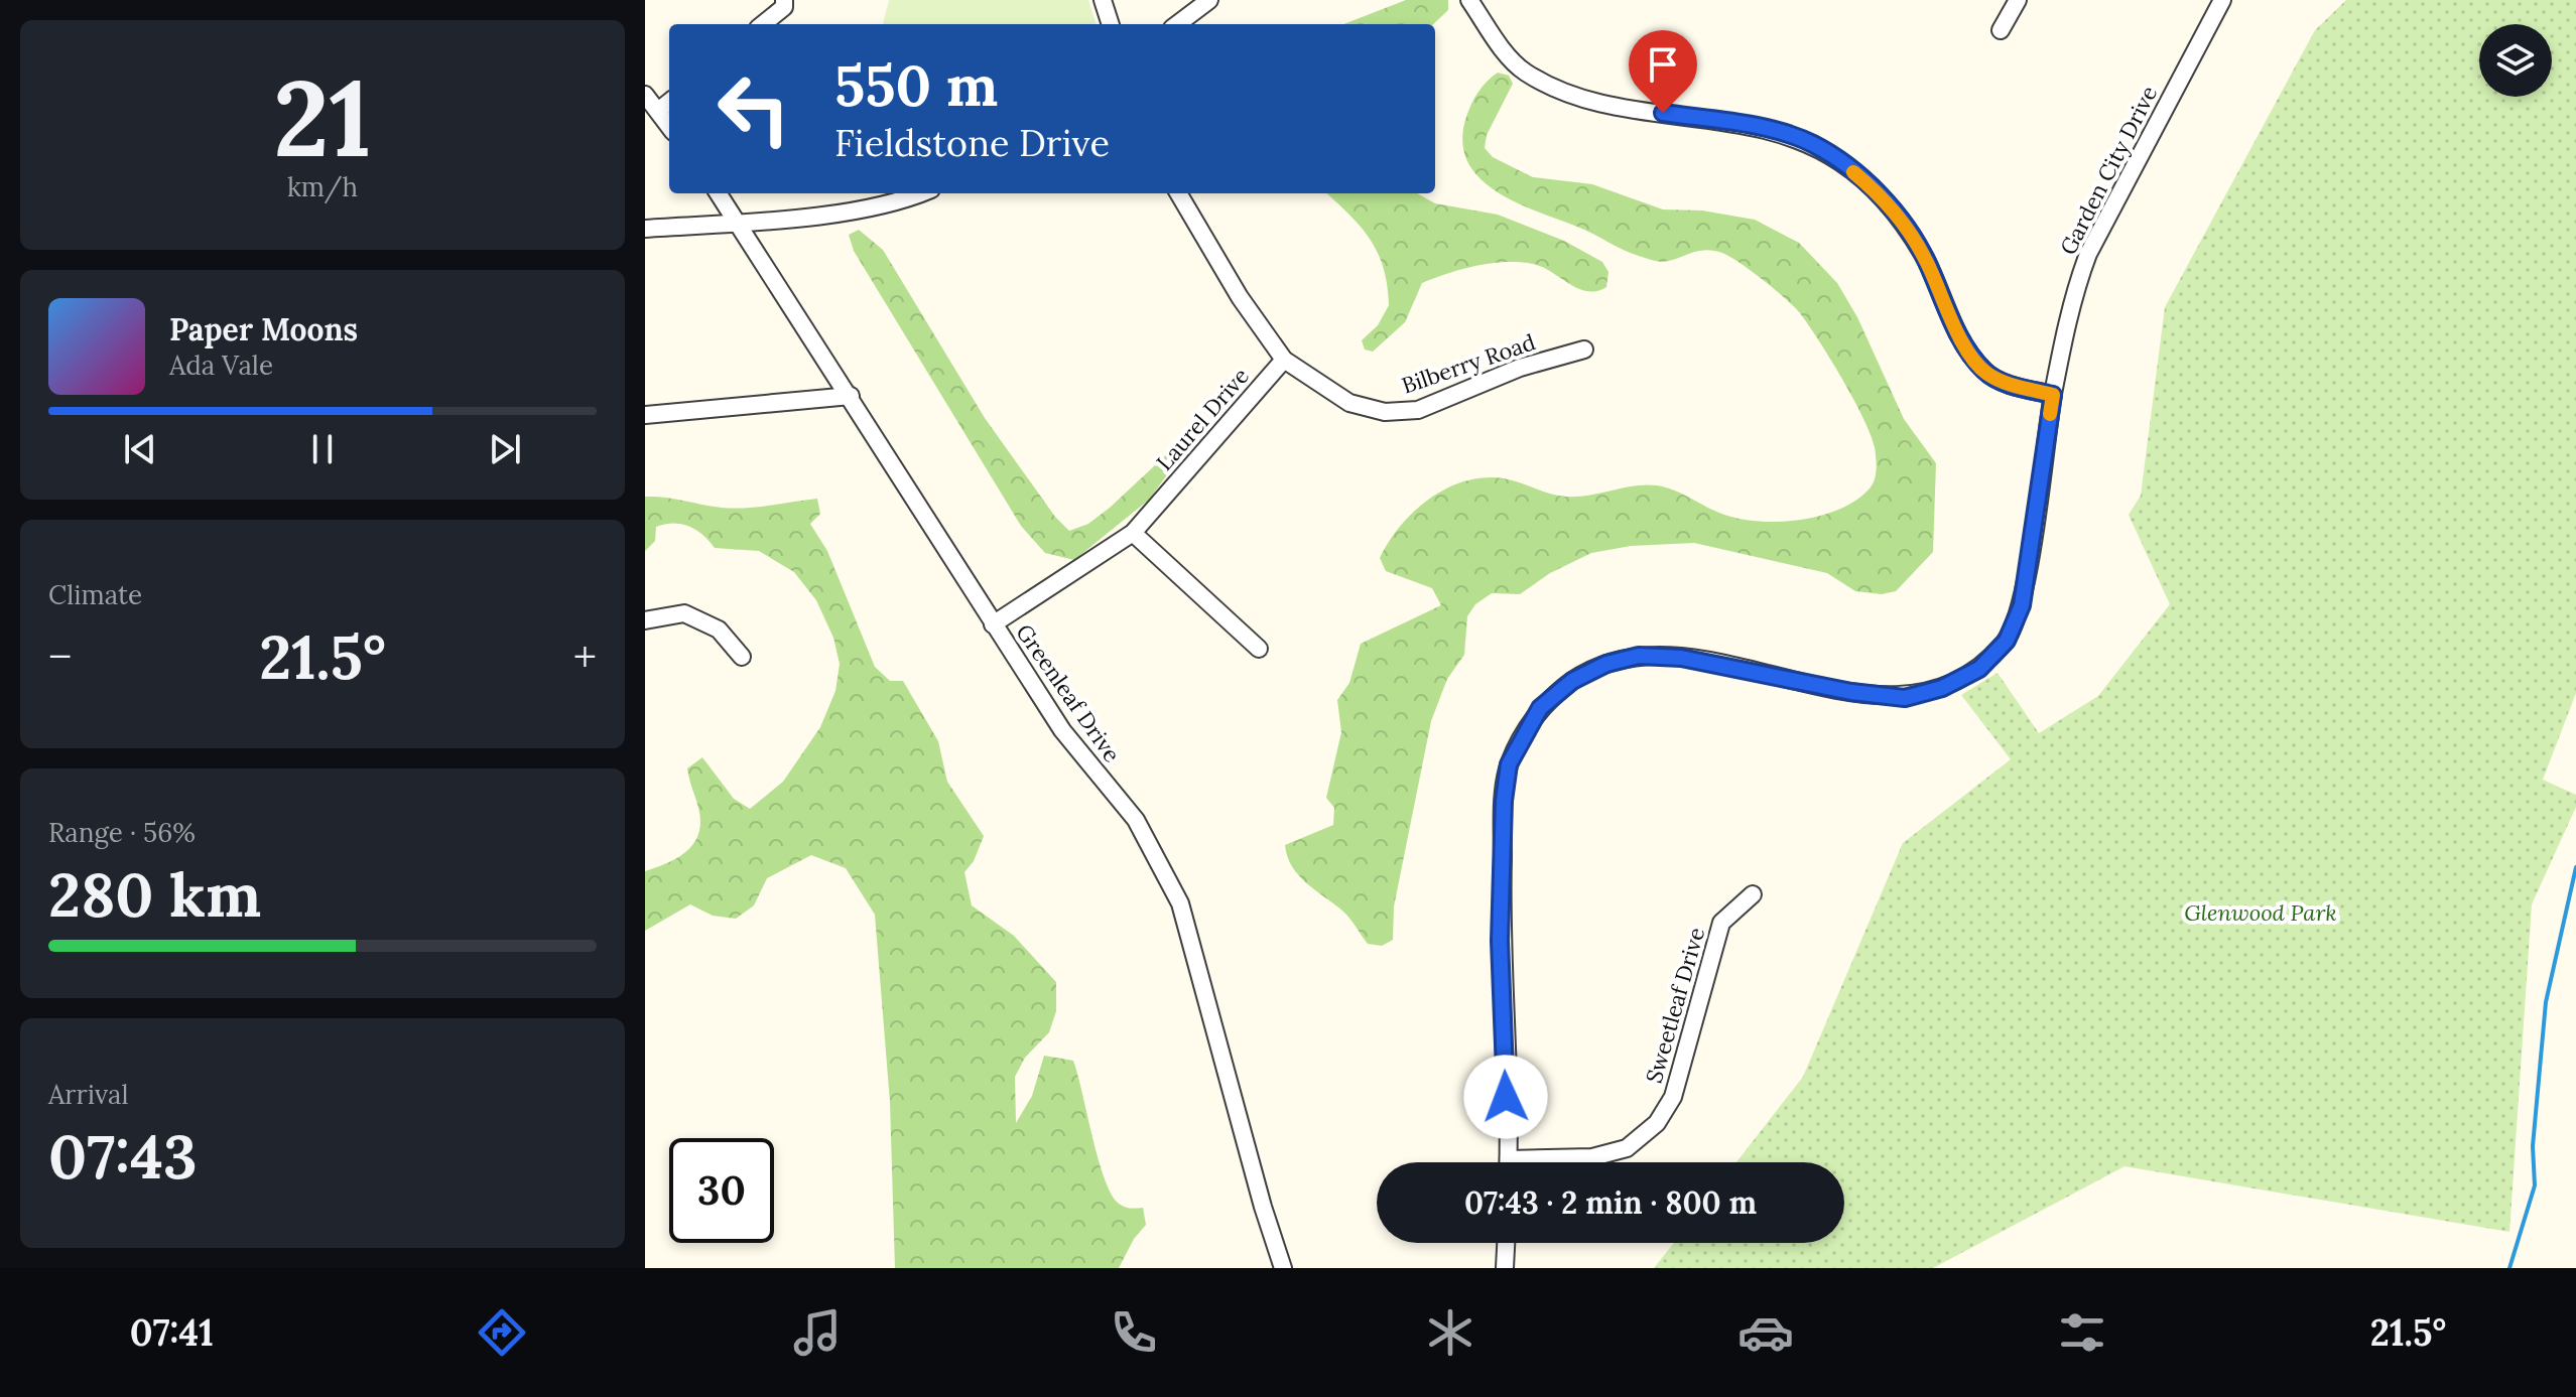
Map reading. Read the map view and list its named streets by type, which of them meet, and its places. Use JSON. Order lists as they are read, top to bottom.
{
  "streets": {
    "street": [
      "Garden City Drive",
      "Bilberry Road",
      "Laurel Drive",
      "Greenleaf Drive",
      "Sweetleaf Drive"
    ]
  },
  "crossings": [
    ["Bilberry Road", "Laurel Drive"],
    ["Laurel Drive", "Greenleaf Drive"]
  ],
  "parks": ["Glenwood Park"],
  "page": {
    "tile": [
      ["21", "km/h"],
      "Climate",
      ["Range · 56%", "280 km"],
      ["Arrival", "07:43"]
    ],
    "turn": ["550 m", "Fieldstone Drive"],
    "song": ["Paper Moons", "Ada Vale"],
    "heat": ["−", "21.5°", "+"],
    "limit": "30",
    "trip": "07:43 · 2 min · 800 m",
    "tabs": ["07:41", "21.5°"]
  }
}
